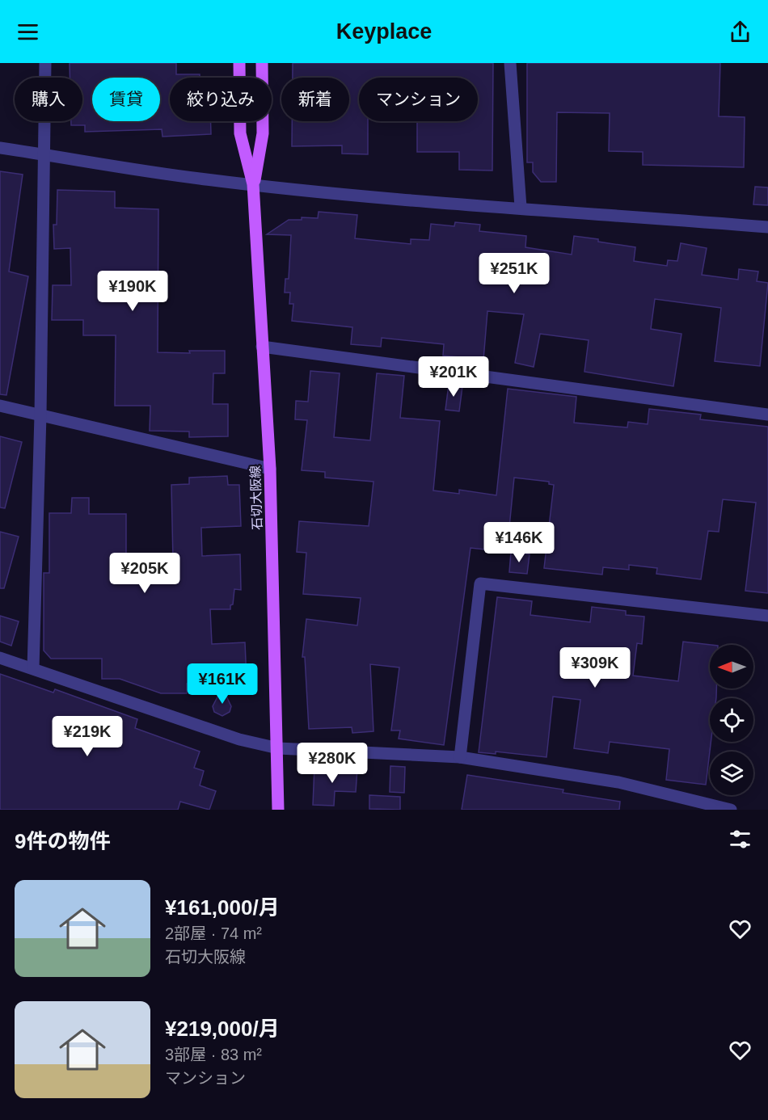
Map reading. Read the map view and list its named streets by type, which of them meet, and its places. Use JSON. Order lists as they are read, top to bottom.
{
  "streets": {
    "main road": ["石切大阪線"]
  },
  "north": "left",
  "page": {
    "header": "Keyplace",
    "chip": [
      "購入",
      "賃貸",
      "絞り込み",
      "新着",
      "マンション"
    ],
    "price": [
      "¥251K",
      "¥190K",
      "¥201K",
      "¥146K",
      "¥205K",
      "¥309K",
      "¥161K",
      "¥219K",
      "¥280K"
    ],
    "heading": "9件の物件",
    "list": [
      {
        "name": "¥161,000/月",
        "note": "2部屋 · 74 m² · 石切大阪線"
      },
      {
        "name": "¥219,000/月",
        "note": "3部屋 · 83 m² · マンション"
      }
    ]
  }
}
